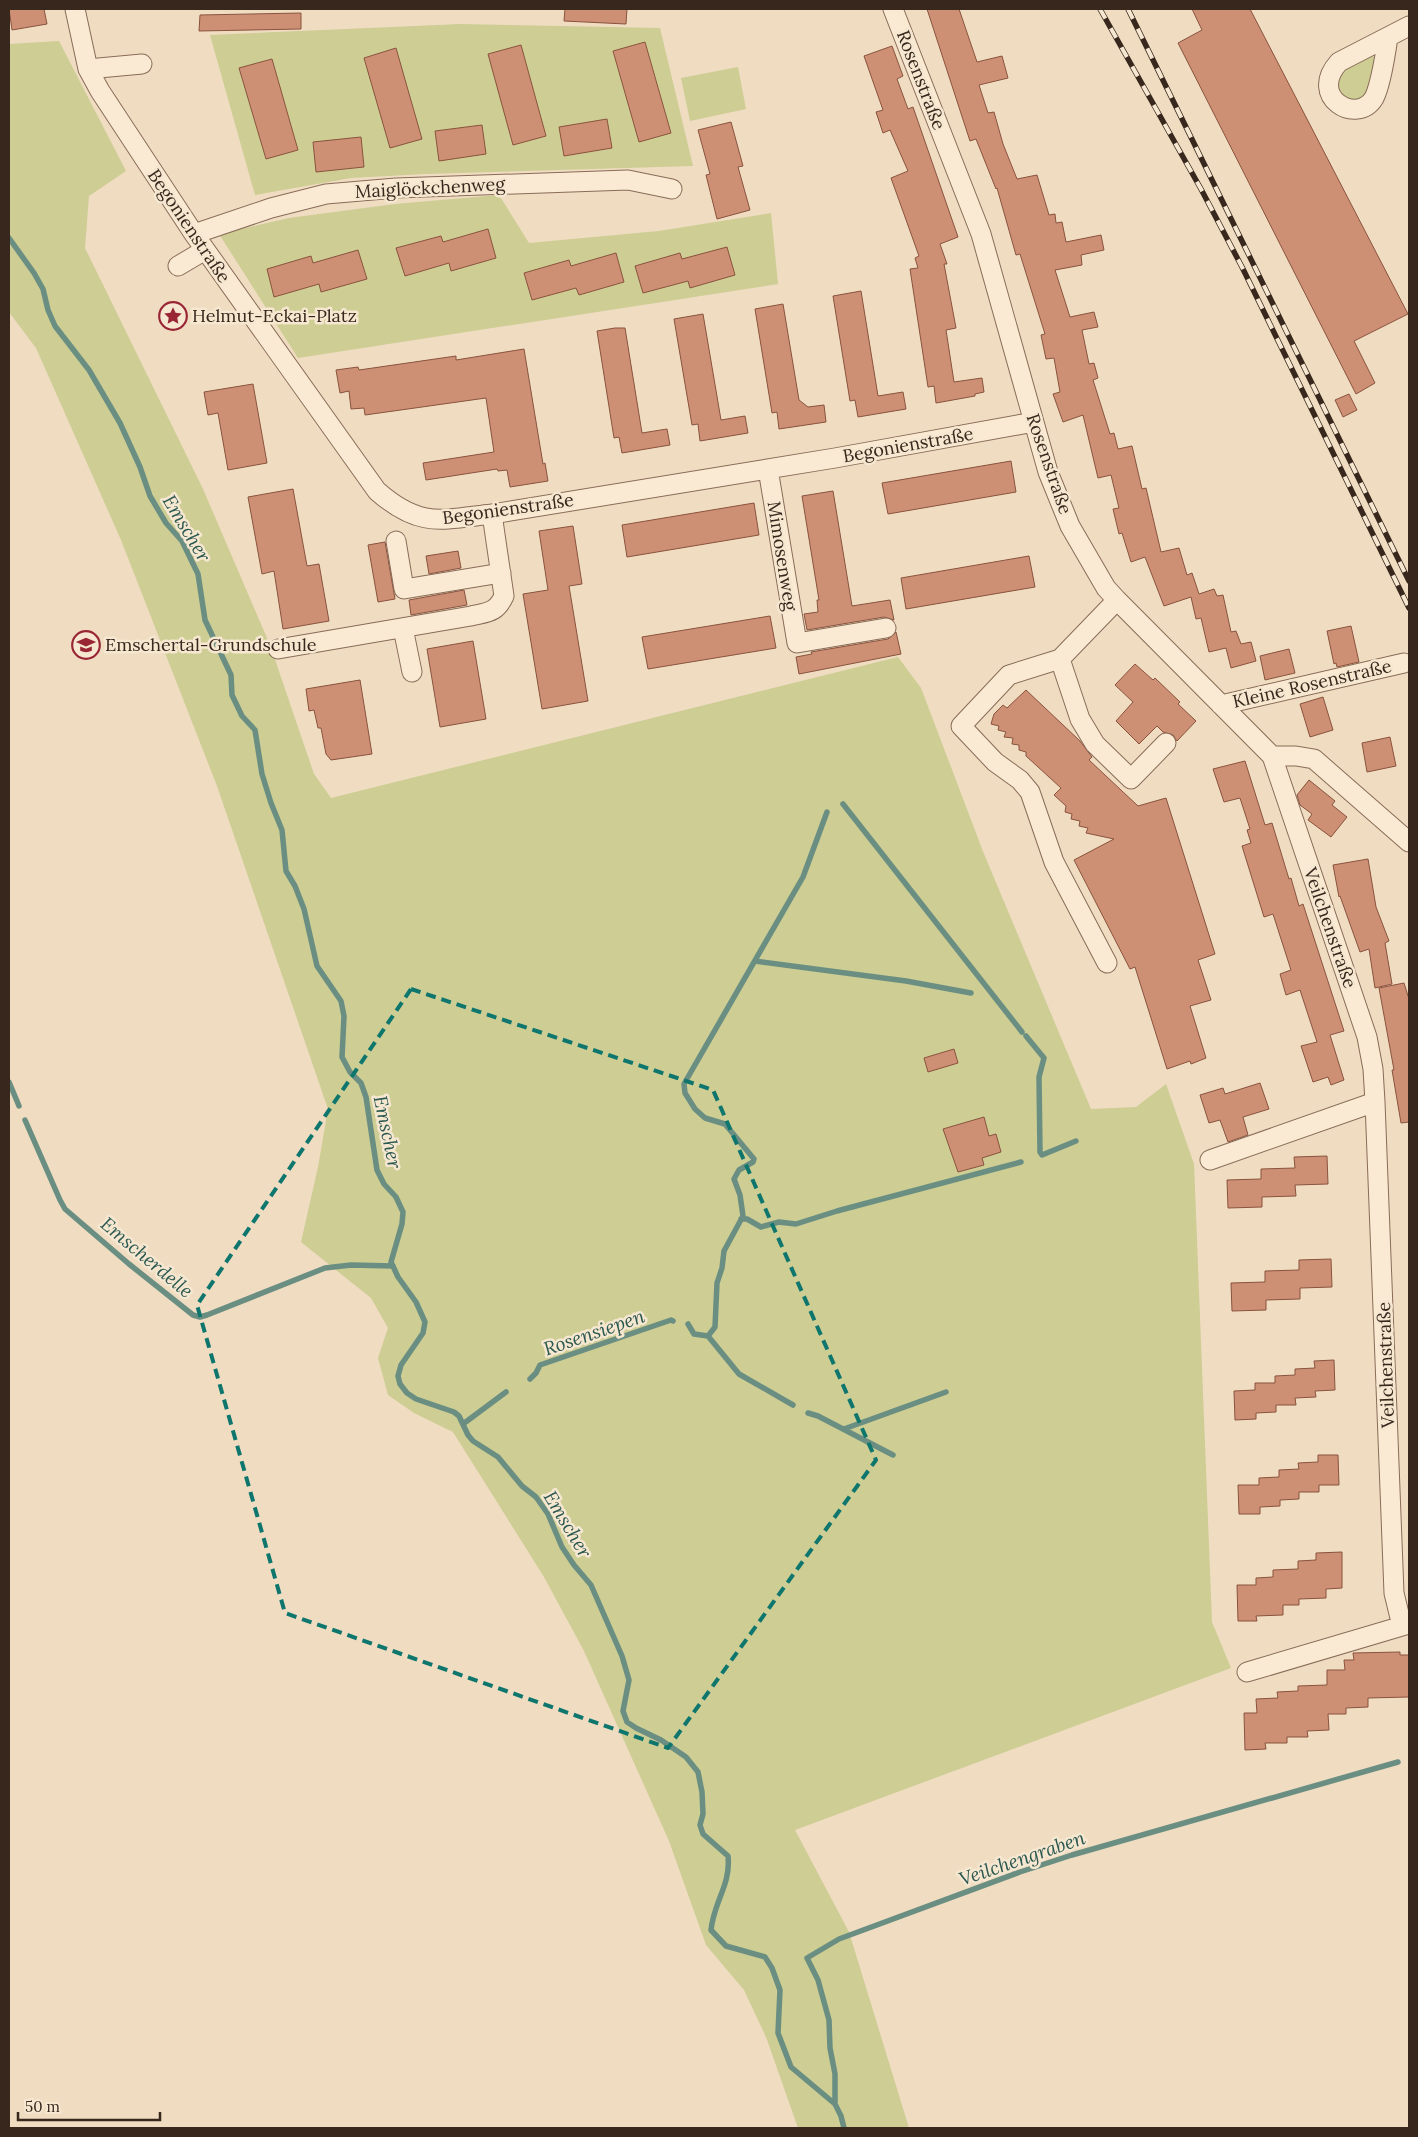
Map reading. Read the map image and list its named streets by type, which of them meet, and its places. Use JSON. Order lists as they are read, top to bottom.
{
  "streets": {
    "street": [
      "Rosenstraße",
      "Maiglöckchenweg",
      "Begonienstraße",
      "Mimosenweg",
      "Kleine Rosenstraße",
      "Veilchenstraße"
    ]
  },
  "crossings": [
    ["Rosenstraße", "Begonienstraße"],
    ["Rosenstraße", "Kleine Rosenstraße"],
    ["Rosenstraße", "Veilchenstraße"],
    ["Maiglöckchenweg", "Begonienstraße"],
    ["Begonienstraße", "Mimosenweg"]
  ],
  "water": [
    "Emscher",
    "Emscherdelle",
    "Rosensiepen",
    "Veilchengraben"
  ],
  "places": {
    "place": ["Helmut-Eckai-Platz"],
    "school or university": ["Emschertal-Grundschule"]
  },
  "scale_bar": "50 m"
}
